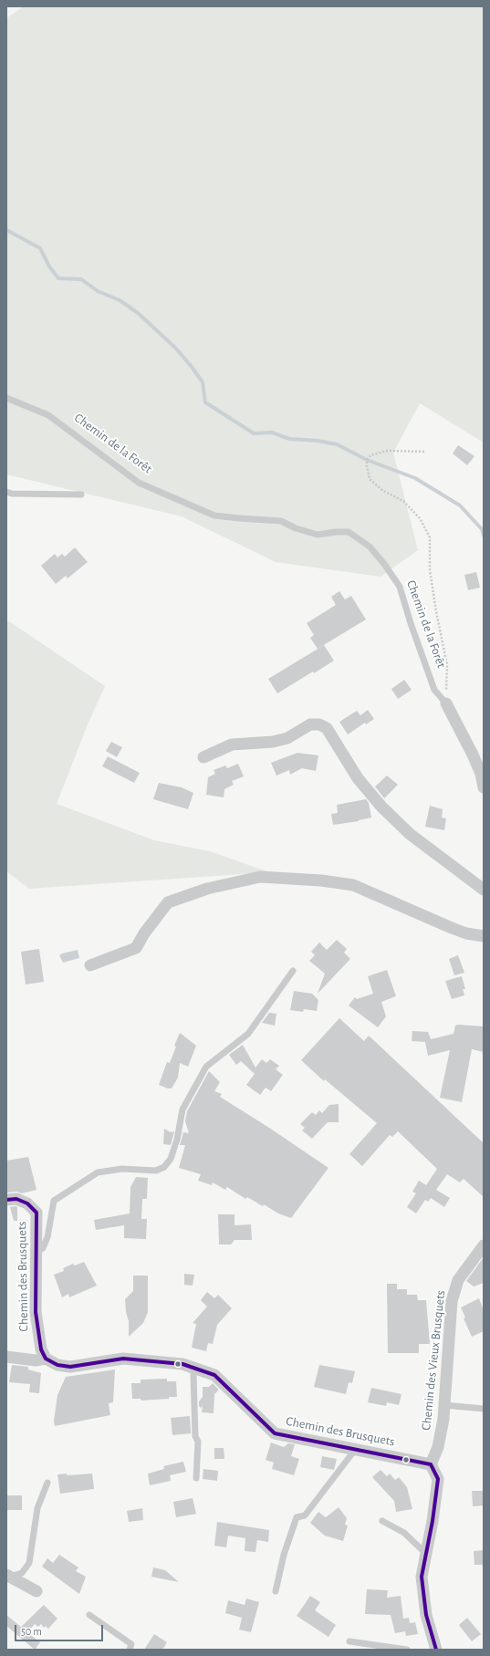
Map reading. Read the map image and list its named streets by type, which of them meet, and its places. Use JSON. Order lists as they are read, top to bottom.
{
  "streets": {
    "street": ["Chemin de la Forêt", "Chemin des Brusquets", "Chemin des Vieux Brusquets"]
  },
  "crossings": [
    ["Chemin des Brusquets", "Chemin des Vieux Brusquets"]
  ],
  "scale_bar": "50 m"
}
